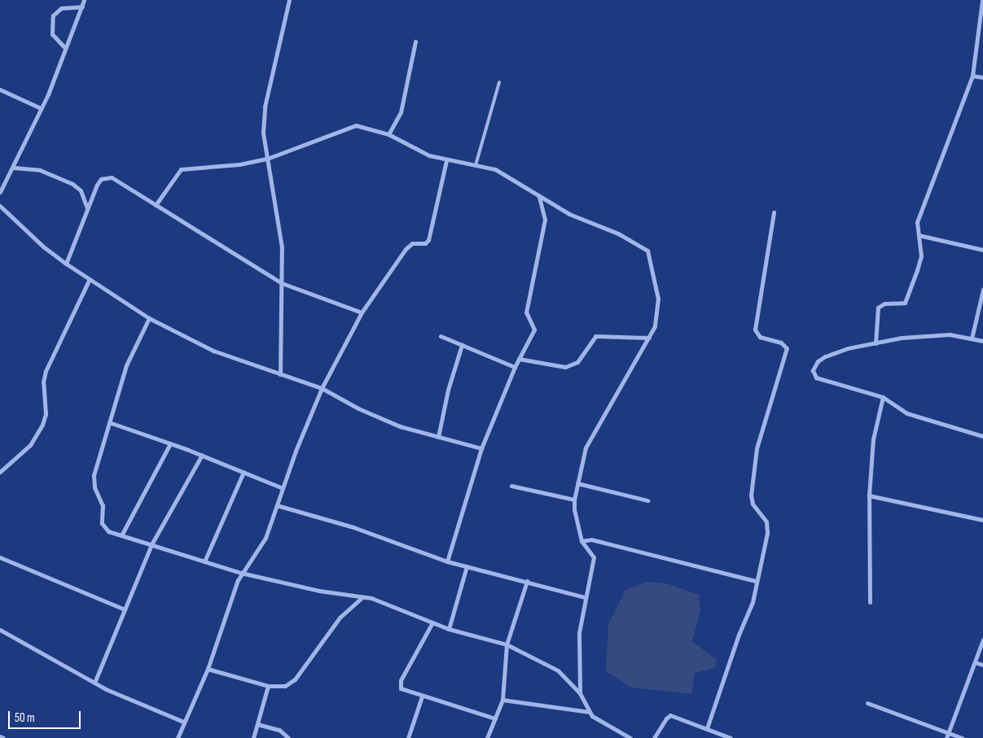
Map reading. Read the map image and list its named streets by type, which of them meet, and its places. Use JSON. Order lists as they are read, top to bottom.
{
  "scale_bar": "50 m"
}
